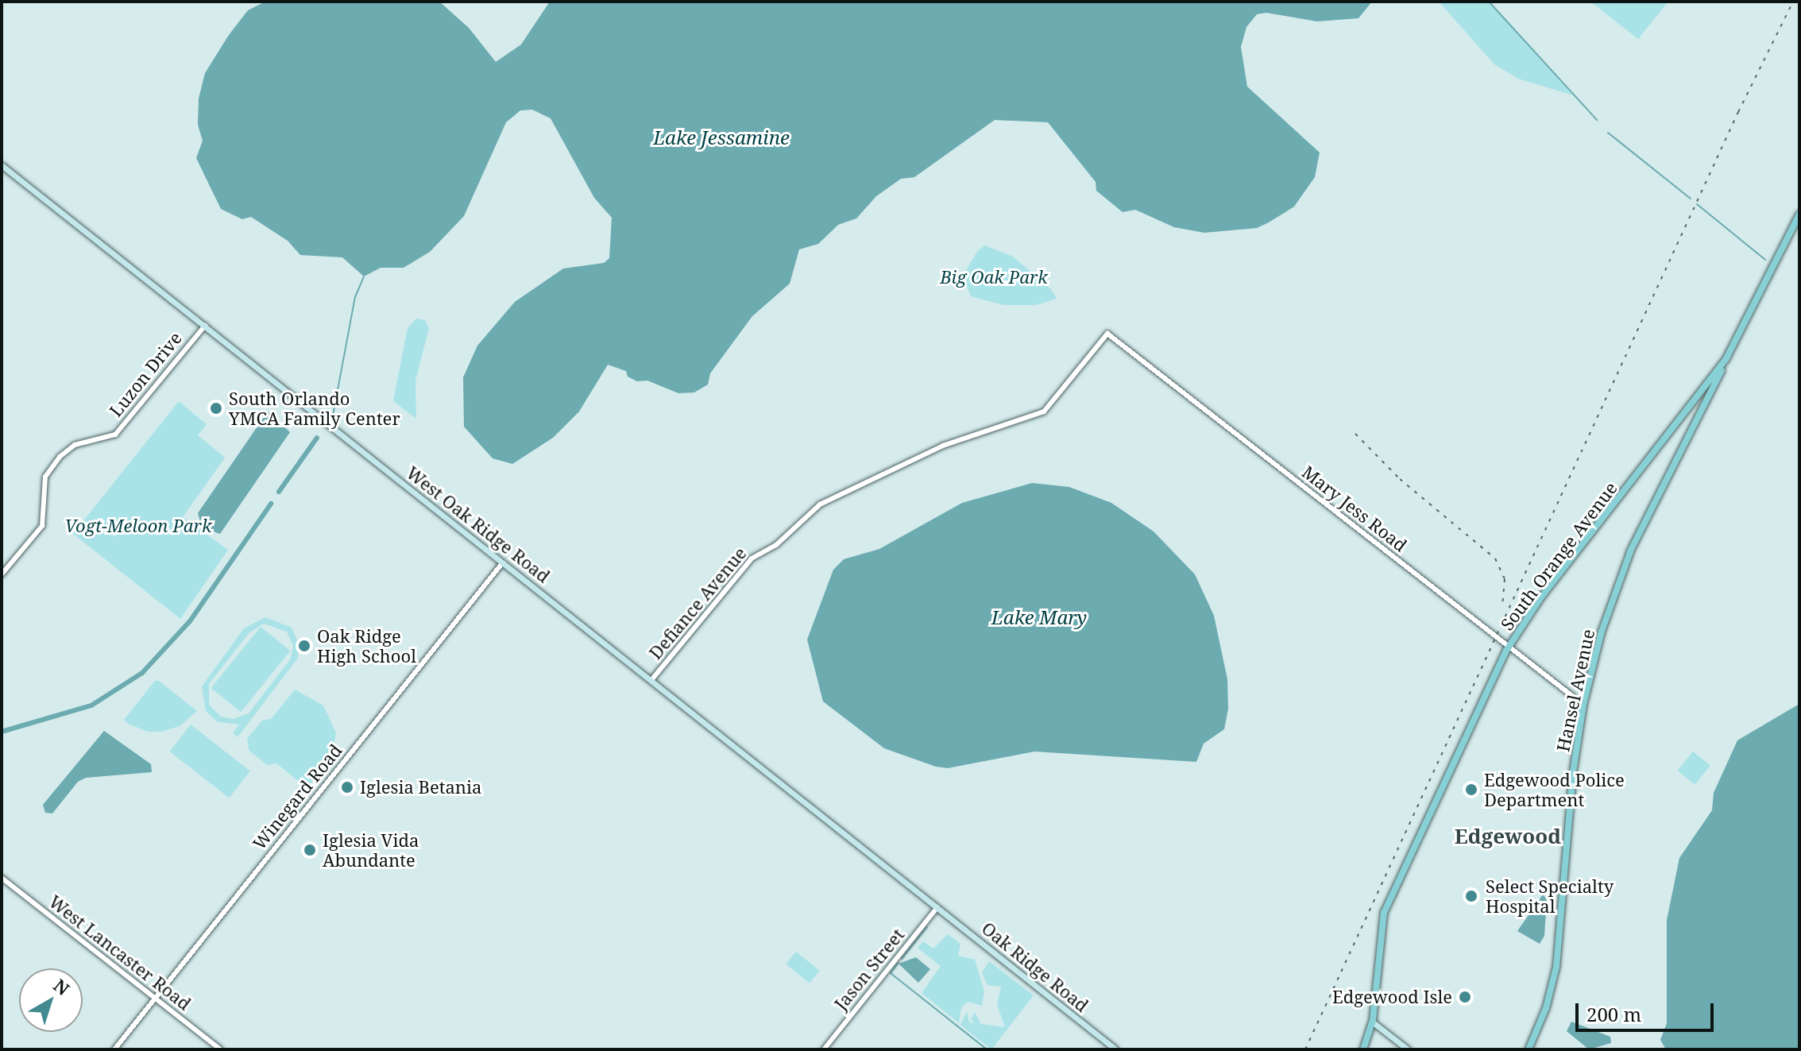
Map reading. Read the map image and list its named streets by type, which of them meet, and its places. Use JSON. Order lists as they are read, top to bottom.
{
  "streets": {
    "main road": [
      "West Oak Ridge Road",
      "South Orange Avenue",
      "Hansel Avenue",
      "Oak Ridge Road"
    ],
    "street": [
      "Luzon Drive",
      "Mary Jess Road",
      "Defiance Avenue",
      "Winegard Road",
      "West Lancaster Road",
      "Jason Street"
    ]
  },
  "crossings": [
    ["Luzon Drive", "West Oak Ridge Road"],
    ["Mary Jess Road", "South Orange Avenue"],
    ["Mary Jess Road", "Defiance Avenue"],
    ["Mary Jess Road", "Hansel Avenue"],
    ["West Oak Ridge Road", "Defiance Avenue"],
    ["West Oak Ridge Road", "Winegard Road"],
    ["West Oak Ridge Road", "Oak Ridge Road"],
    ["West Oak Ridge Road", "Jason Street"],
    ["South Orange Avenue", "Hansel Avenue"],
    ["Winegard Road", "West Lancaster Road"],
    ["Oak Ridge Road", "Jason Street"]
  ],
  "districts": ["Edgewood"],
  "water": ["Lake Jessamine", "Lake Mary"],
  "parks": ["Big Oak Park", "Vogt-Meloon Park"],
  "places": [
    "South Orlando YMCA Family Center",
    "Oak Ridge High School",
    "Iglesia Betania",
    "Edgewood Police Department",
    "Iglesia Vida Abundante",
    "Select Specialty Hospital",
    "Edgewood Isle"
  ],
  "scale_bar": "200 m",
  "north": "top right"
}
